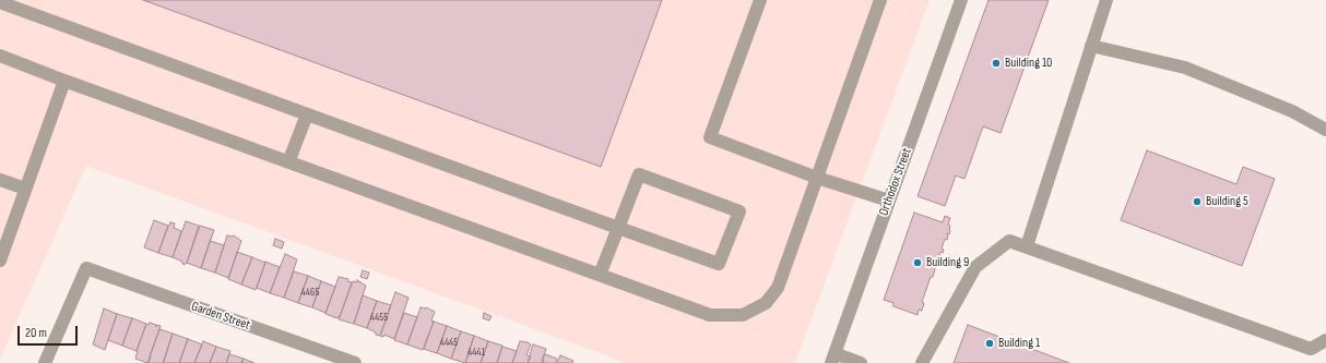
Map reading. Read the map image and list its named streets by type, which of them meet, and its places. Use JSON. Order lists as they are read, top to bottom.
{
  "streets": {
    "street": ["Orthodox Street", "Garden Street"]
  },
  "places": [
    "Building 10",
    "Building 5",
    "Building 9",
    "Building 1"
  ],
  "house_numbers": [
    "4465",
    "4455",
    "4445",
    "4441"
  ],
  "scale_bar": "20 m"
}
